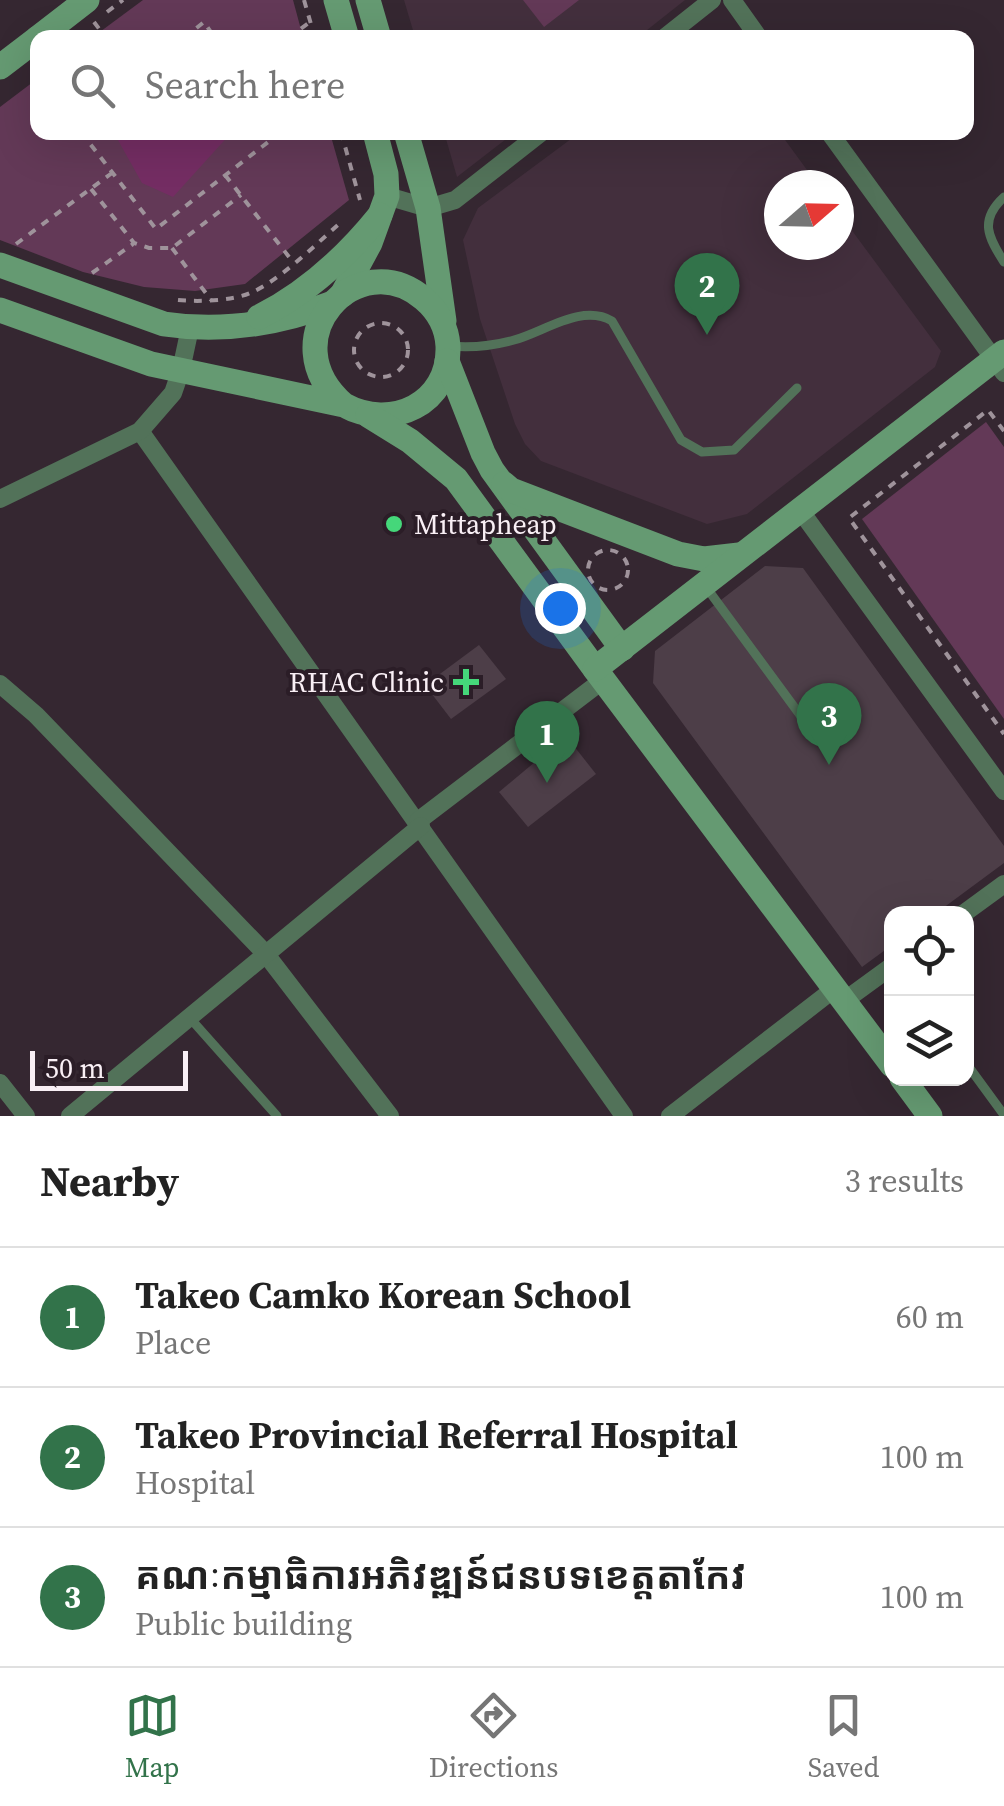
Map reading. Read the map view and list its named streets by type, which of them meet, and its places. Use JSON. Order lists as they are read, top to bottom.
{
  "places": {
    "other": ["Mittapheap"],
    "health": ["RHAC Clinic"]
  },
  "scale_bar": "50 m",
  "north": "right",
  "page": {
    "search": "Search here",
    "pins": ["2", "3", "1"],
    "scale": "50 m",
    "heading": ["Nearby", "3 results"],
    "list": [
      {
        "mark": "1",
        "name": "Takeo Camko Korean School",
        "note": "Place",
        "value": "60 m"
      },
      {
        "mark": "2",
        "name": "Takeo Provincial Referral Hospital",
        "note": "Hospital",
        "value": "100 m"
      },
      {
        "mark": "3",
        "name": "គណៈកម្មាធិការអភិវឌ្ឍន៍ជនបទខេត្តតាកែវ",
        "note": "Public building",
        "value": "100 m"
      }
    ],
    "nav": ["Map", "Directions", "Saved"]
  }
}
